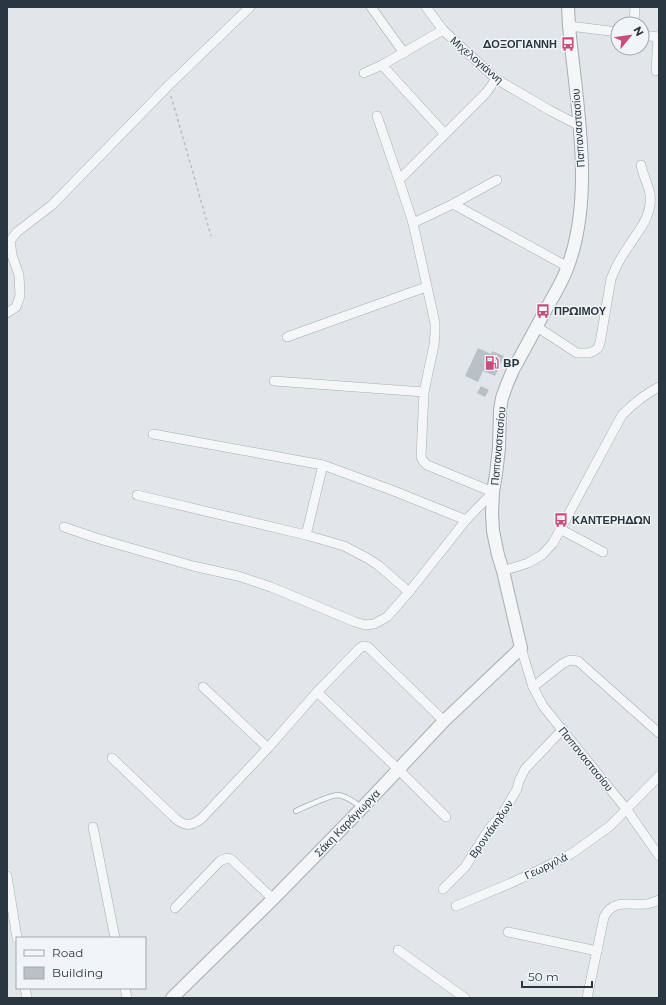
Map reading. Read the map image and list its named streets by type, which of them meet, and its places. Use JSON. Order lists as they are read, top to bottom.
{
  "streets": {
    "street": [
      "Μιχελογιάννη",
      "Παπαναστασίου",
      "Σάκη Καράγιωργα",
      "Βροντάκηδων",
      "Γεωργιλά"
    ]
  },
  "crossings": [
    ["Μιχελογιάννη", "Παπαναστασίου"],
    ["Παπαναστασίου", "Σάκη Καράγιωργα"],
    ["Παπαναστασίου", "Βροντάκηδων"],
    ["Παπαναστασίου", "Γεωργιλά"]
  ],
  "places": {
    "bus stop": ["ΔΟΞΟΓΙΑΝΝΗ", "ΠΡΩΙΜΟΥ", "ΚΑΝΤΕΡΗΔΩΝ"],
    "fuel station": ["BP"]
  },
  "legend": ["Road", "Building"],
  "scale_bar": "50 m",
  "north": "top right"
}
